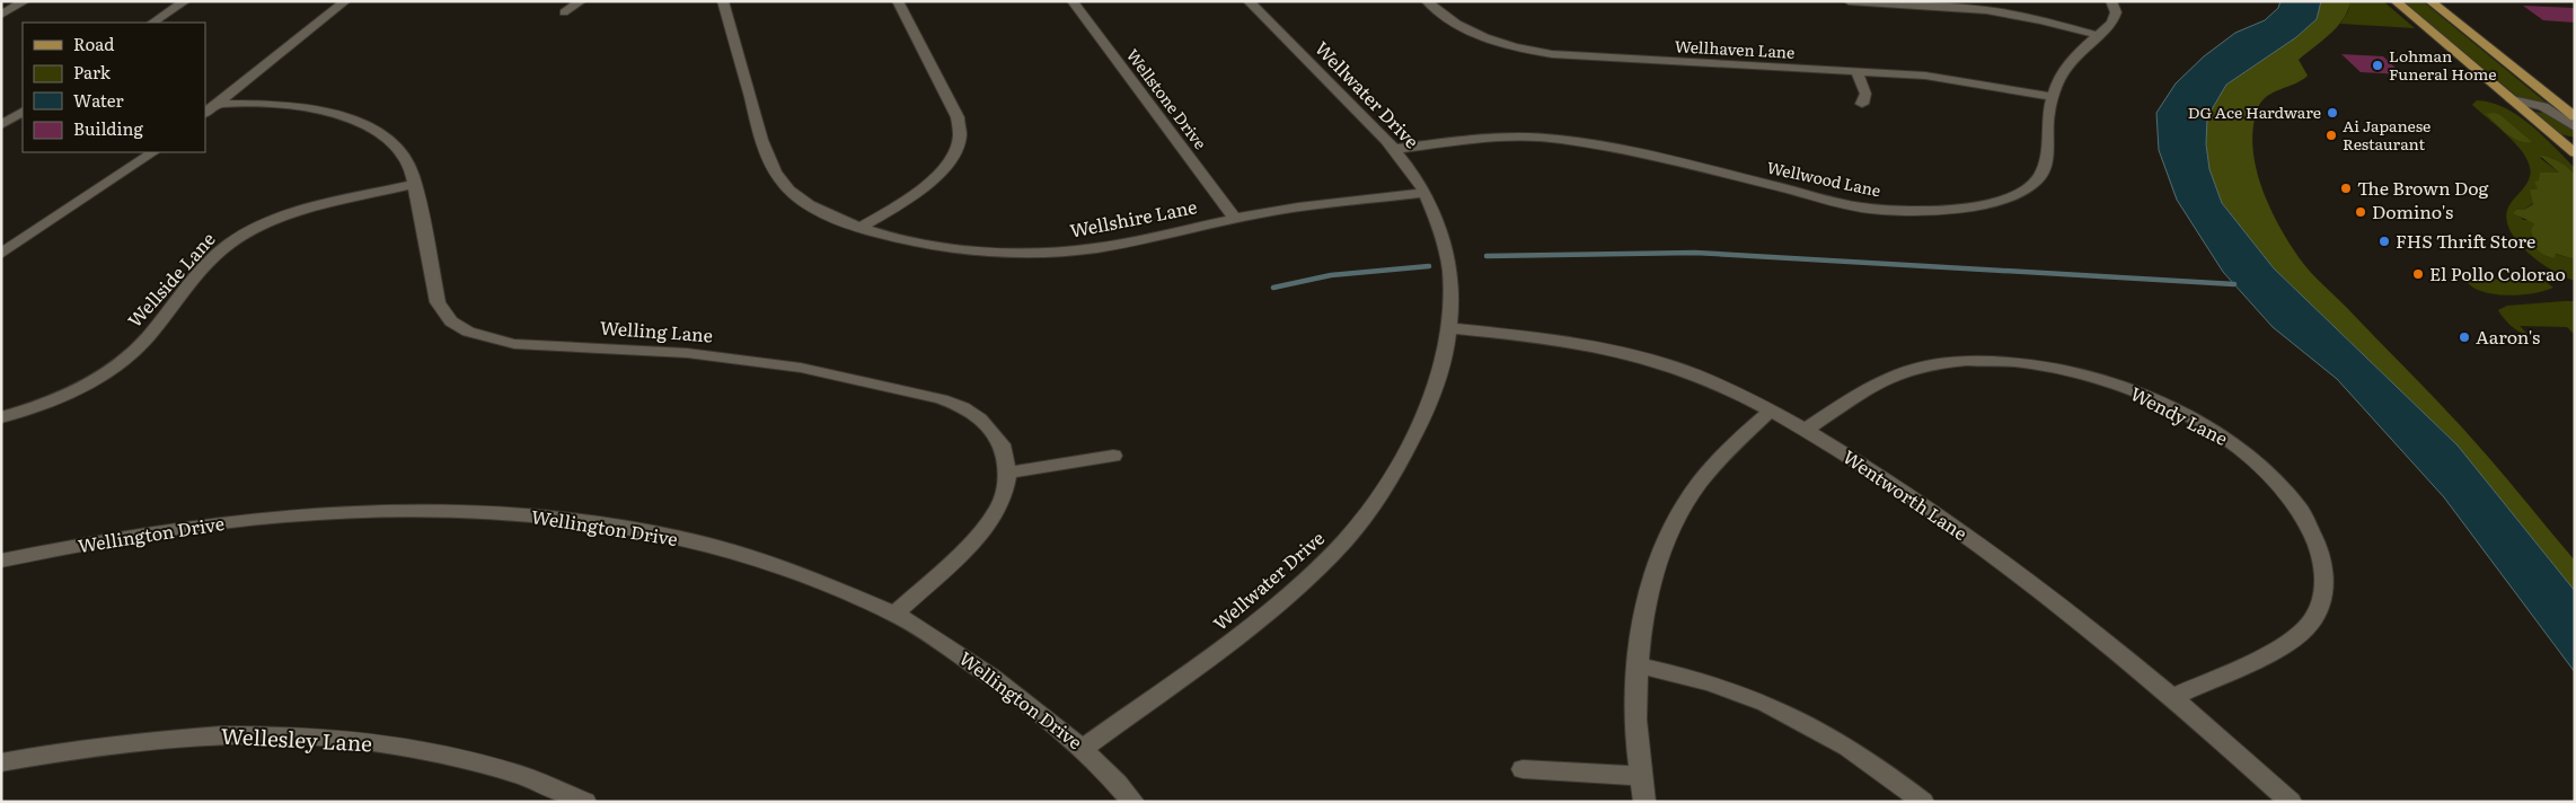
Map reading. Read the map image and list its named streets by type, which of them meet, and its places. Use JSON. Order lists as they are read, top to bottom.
{
  "streets": {
    "street": [
      "Wellhaven Lane",
      "Wellwater Drive",
      "Wellstone Drive",
      "Wellwood Lane",
      "Wellshire Lane",
      "Wellside Lane",
      "Welling Lane",
      "Wendy Lane",
      "Wentworth Lane",
      "Wellington Drive",
      "Wellesley Lane"
    ]
  },
  "crossings": [
    ["Wellhaven Lane", "Wellwood Lane"],
    ["Wellwater Drive", "Wellwood Lane"],
    ["Wellwater Drive", "Wellshire Lane"],
    ["Wellwater Drive", "Wentworth Lane"],
    ["Wellwater Drive", "Wellington Drive"],
    ["Wellstone Drive", "Wellshire Lane"],
    ["Wellside Lane", "Welling Lane"],
    ["Welling Lane", "Wellington Drive"],
    ["Wendy Lane", "Wentworth Lane"]
  ],
  "places": [
    "Lohman Funeral Home",
    "DG Ace Hardware",
    "Ai Japanese Restaurant",
    "The Brown Dog",
    "Domino's",
    "FHS Thrift Store",
    "El Pollo Colorao",
    "Aaron's"
  ],
  "legend": [
    "Road",
    "Park",
    "Water",
    "Building"
  ]
}
